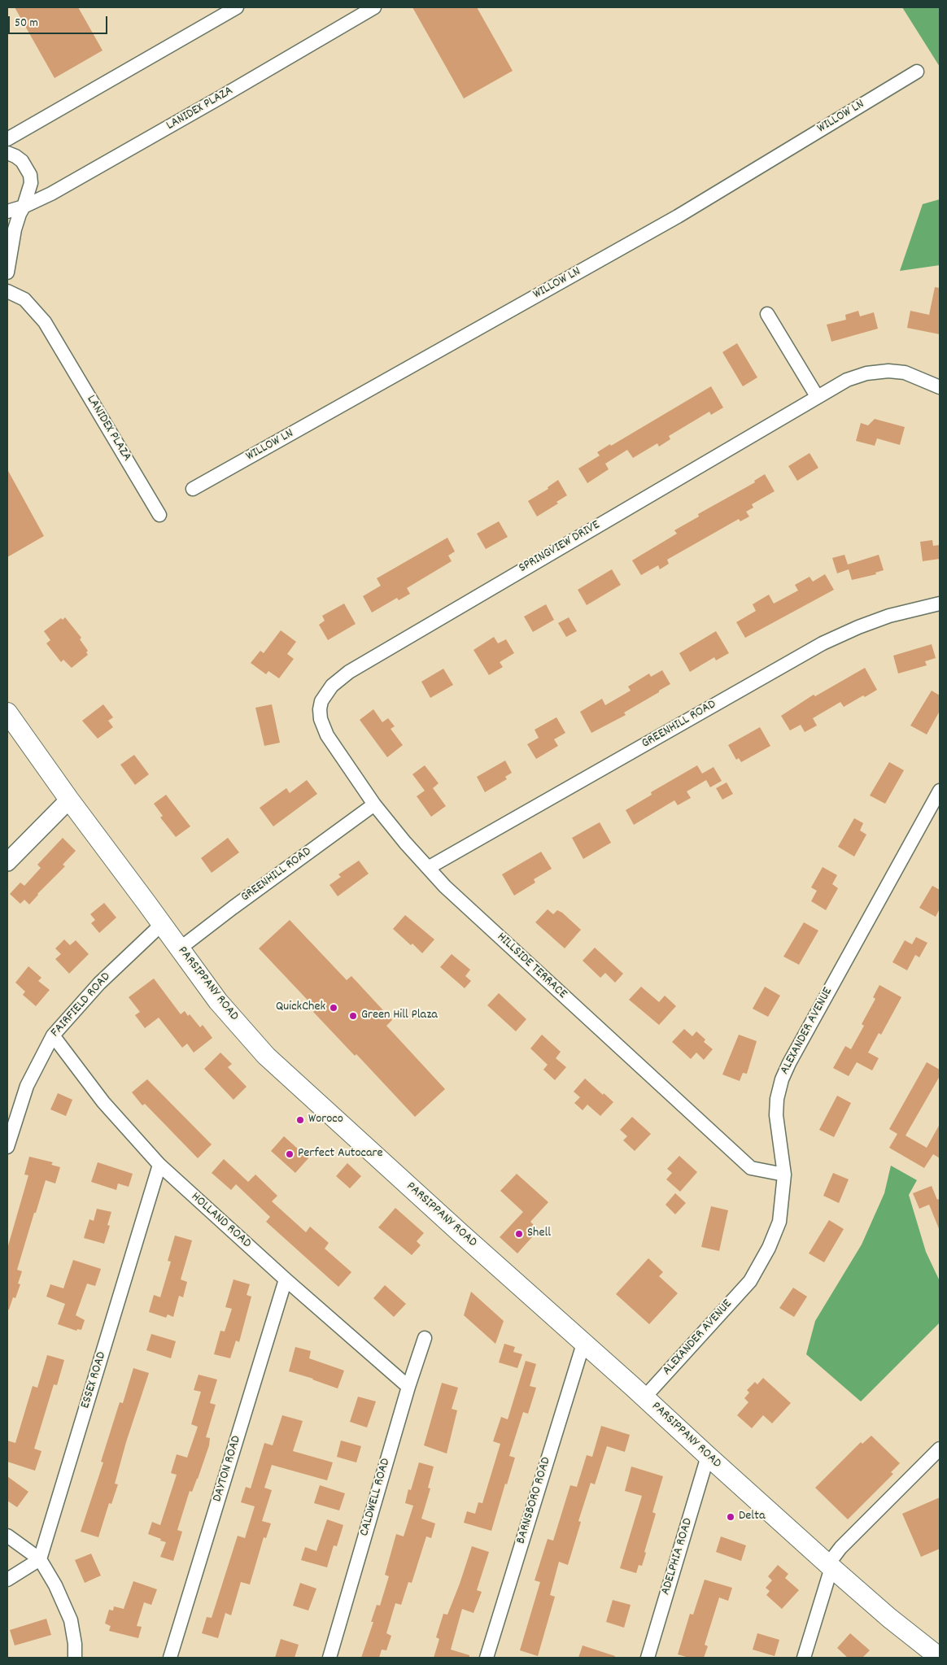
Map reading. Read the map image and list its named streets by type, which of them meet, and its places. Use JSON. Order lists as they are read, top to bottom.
{
  "streets": {
    "main road": ["PARSIPPANY ROAD"],
    "street": [
      "LANIDEX PLAZA",
      "WILLOW LN",
      "SPRINGVIEW DRIVE",
      "GREENHILL ROAD",
      "HILLSIDE TERRACE",
      "FAIRFIELD ROAD",
      "ALEXANDER AVENUE",
      "HOLLAND ROAD",
      "ESSEX ROAD",
      "DAYTON ROAD",
      "CALDWELL ROAD",
      "BARNSBORO ROAD",
      "ADELPHIA ROAD"
    ]
  },
  "crossings": [
    ["SPRINGVIEW DRIVE", "HILLSIDE TERRACE"],
    ["GREENHILL ROAD", "HILLSIDE TERRACE"],
    ["GREENHILL ROAD", "PARSIPPANY ROAD"],
    ["HILLSIDE TERRACE", "ALEXANDER AVENUE"],
    ["PARSIPPANY ROAD", "FAIRFIELD ROAD"],
    ["PARSIPPANY ROAD", "ALEXANDER AVENUE"],
    ["PARSIPPANY ROAD", "BARNSBORO ROAD"],
    ["PARSIPPANY ROAD", "ADELPHIA ROAD"],
    ["FAIRFIELD ROAD", "HOLLAND ROAD"],
    ["HOLLAND ROAD", "ESSEX ROAD"],
    ["HOLLAND ROAD", "DAYTON ROAD"],
    ["HOLLAND ROAD", "CALDWELL ROAD"]
  ],
  "places": [
    "QuickChek",
    "Green Hill Plaza",
    "Woroco",
    "Perfect Autocare",
    "Shell",
    "Delta"
  ],
  "scale_bar": "50 m"
}
